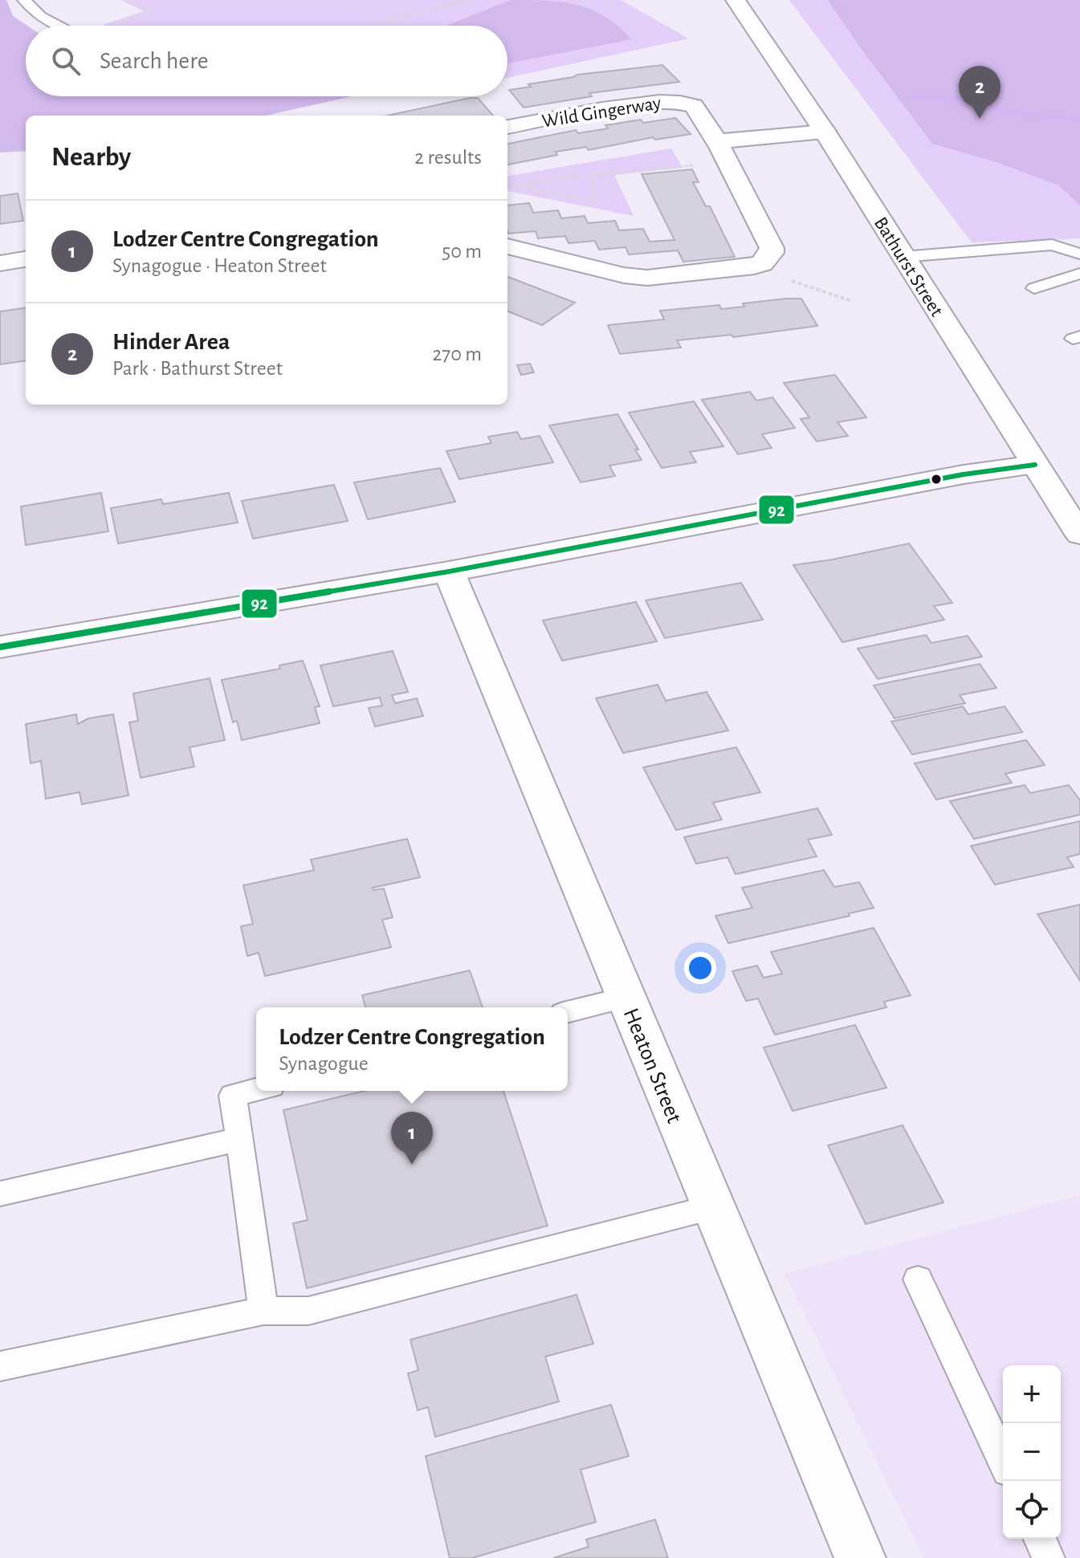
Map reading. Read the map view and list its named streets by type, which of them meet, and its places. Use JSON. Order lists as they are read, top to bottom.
{
  "streets": {
    "street": ["Wild Gingerway", "Bathurst Street", "Heaton Street"]
  },
  "lines": ["transit line 92"],
  "page": {
    "search": "Search here",
    "pins": ["2", "1"],
    "heading": ["Nearby", "2 results"],
    "list": [
      {
        "mark": "1",
        "name": "Lodzer Centre Congregation",
        "note": "Synagogue · Heaton Street",
        "value": "50 m"
      },
      {
        "mark": "2",
        "name": "Hinder Area",
        "note": "Park · Bathurst Street",
        "value": "270 m"
      }
    ],
    "popup": ["Lodzer Centre Congregation", "Synagogue"],
    "map_buttons": ["+", "−"]
  }
}
